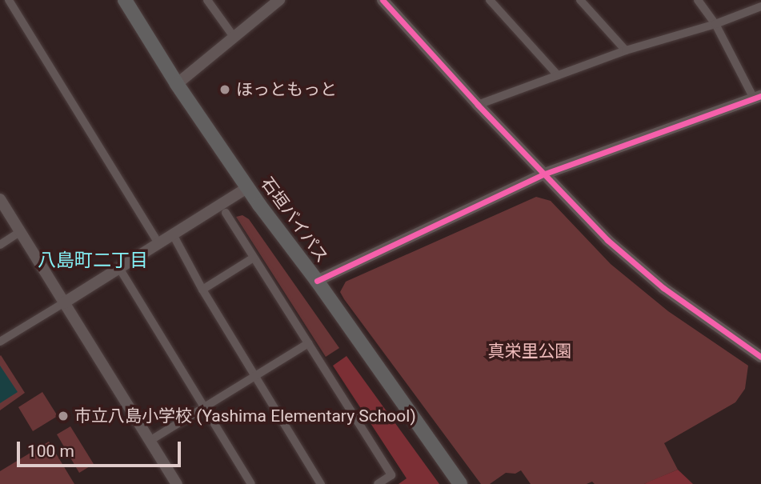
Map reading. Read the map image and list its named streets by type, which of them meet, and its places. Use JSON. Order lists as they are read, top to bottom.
{
  "streets": {
    "highway": ["石垣バイパス"]
  },
  "districts": ["八島町二丁目"],
  "parks": ["真栄里公園"],
  "places": ["ほっともっと", "市立八島小学校 (Yashima Elementary School)"],
  "scale_bar": "100 m"
}
